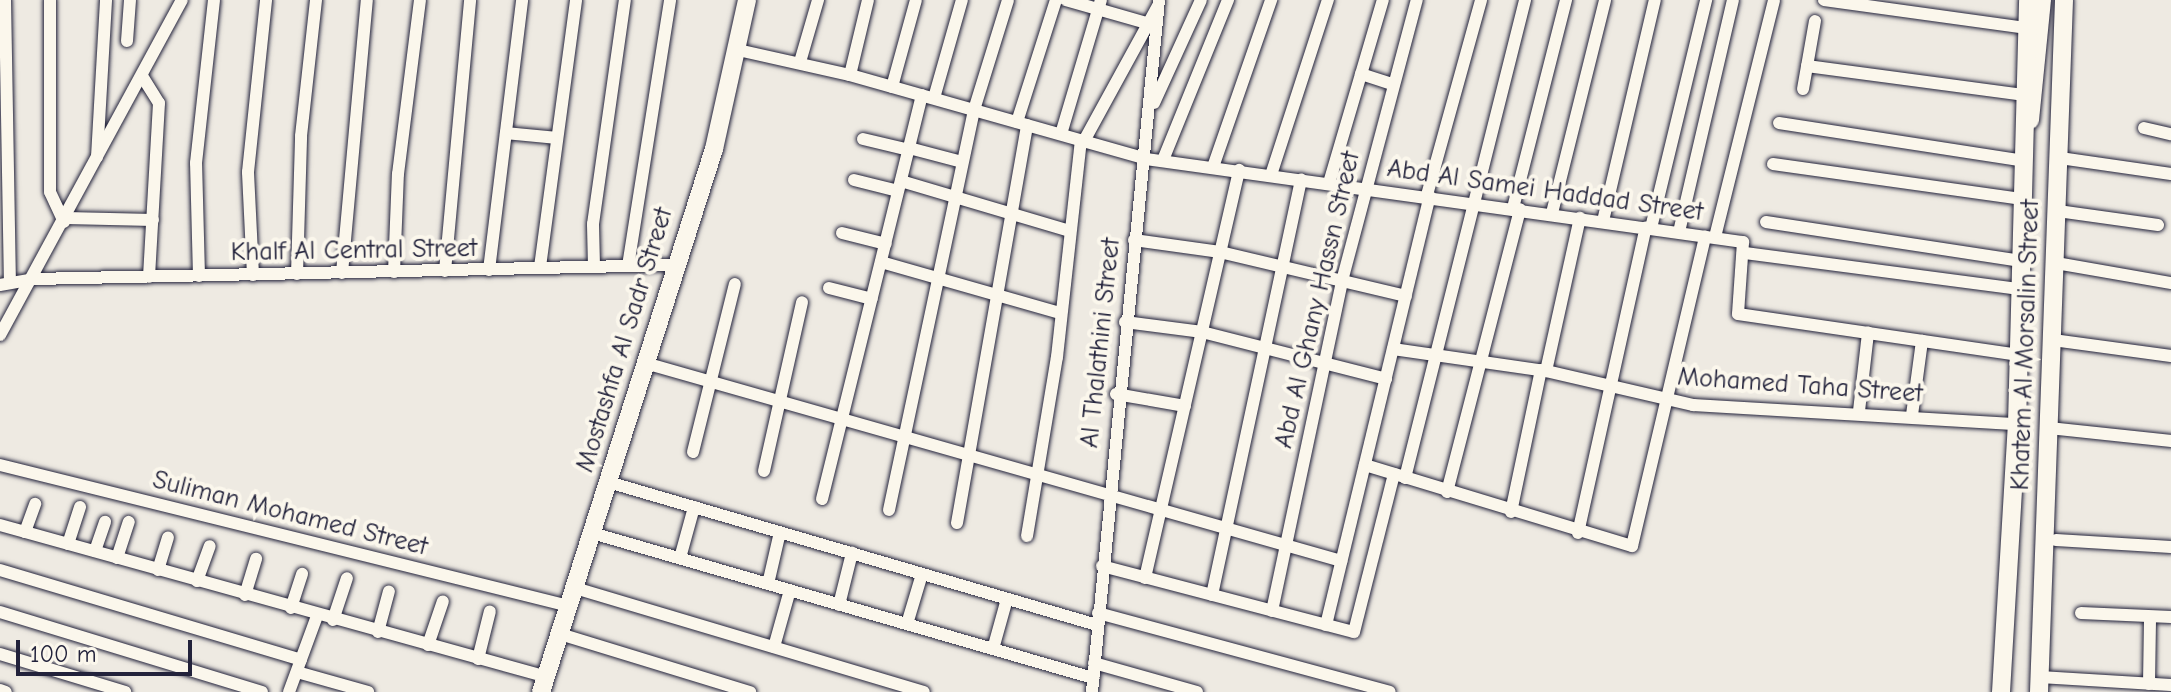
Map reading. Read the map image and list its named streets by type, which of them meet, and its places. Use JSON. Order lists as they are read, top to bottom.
{
  "streets": {
    "main road": ["Mostashfa Al Sadr Street", "Khatem Al Morsalin Street"],
    "street": [
      "Abd Al Samei Haddad Street",
      "Khalf Al Central Street",
      "Abd Al Ghany Hassn Street",
      "Al Thalathini Street",
      "Mohamed Taha Street",
      "Suliman Mohamed Street"
    ]
  },
  "crossings": [
    ["Abd Al Samei Haddad Street", "Abd Al Ghany Hassn Street"],
    ["Abd Al Samei Haddad Street", "Mostashfa Al Sadr Street"],
    ["Abd Al Samei Haddad Street", "Al Thalathini Street"],
    ["Abd Al Samei Haddad Street", "Khatem Al Morsalin Street"],
    ["Khalf Al Central Street", "Mostashfa Al Sadr Street"],
    ["Mostashfa Al Sadr Street", "Suliman Mohamed Street"],
    ["Khatem Al Morsalin Street", "Mohamed Taha Street"]
  ],
  "scale_bar": "100 m"
}
